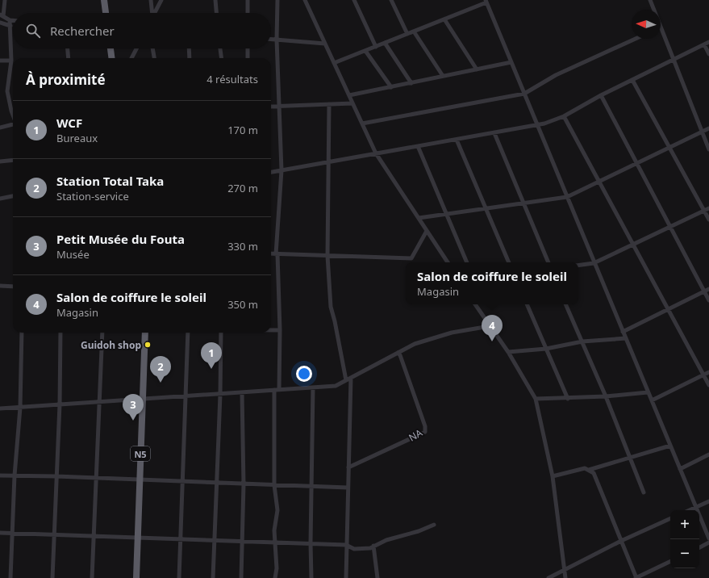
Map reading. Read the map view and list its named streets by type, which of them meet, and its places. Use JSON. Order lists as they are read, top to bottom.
{
  "streets": {
    "highway": ["N5"],
    "street": ["NA"]
  },
  "places": ["Guidoh shop"],
  "north": "left",
  "page": {
    "search": "Rechercher",
    "heading": ["À proximité", "4 résultats"],
    "list": [
      {
        "mark": "1",
        "name": "WCF",
        "note": "Bureaux",
        "value": "170 m"
      },
      {
        "mark": "2",
        "name": "Station Total Taka",
        "note": "Station-service",
        "value": "270 m"
      },
      {
        "mark": "3",
        "name": "Petit Musée du Fouta",
        "note": "Musée",
        "value": "330 m"
      },
      {
        "mark": "4",
        "name": "Salon de coiffure le soleil",
        "note": "Magasin",
        "value": "350 m"
      }
    ],
    "popup": ["Salon de coiffure le soleil", "Magasin"],
    "pins": [
      "4",
      "1",
      "2",
      "3"
    ],
    "map_buttons": ["+", "−"]
  }
}
